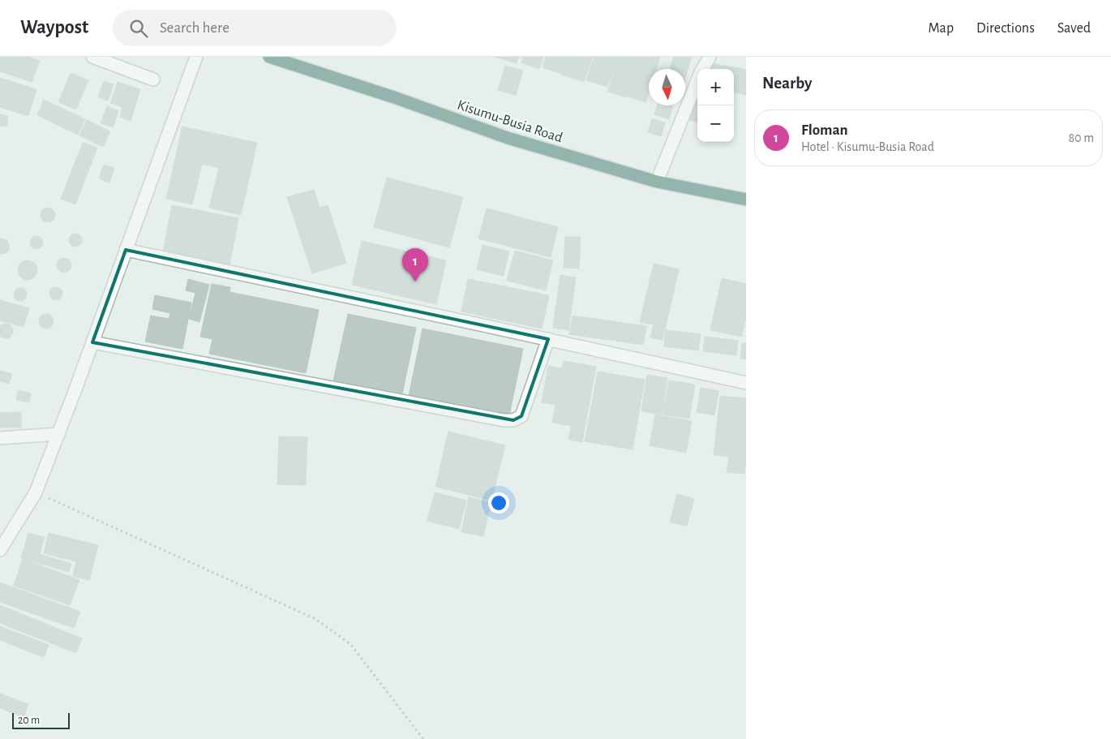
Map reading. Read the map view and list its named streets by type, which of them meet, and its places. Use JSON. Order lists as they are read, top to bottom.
{
  "streets": {
    "highway": ["Kisumu-Busia Road"]
  },
  "scale_bar": "20 m",
  "north": "bottom",
  "page": {
    "header": "Waypost",
    "search": "Search here",
    "nav": ["Map", "Directions", "Saved"],
    "heading": "Nearby",
    "map_buttons": ["+", "−"],
    "list": [
      {
        "mark": "1",
        "name": "Floman",
        "note": "Hotel · Kisumu-Busia Road",
        "value": "80 m"
      }
    ],
    "pins": "1",
    "scale": "20 m"
  }
}
